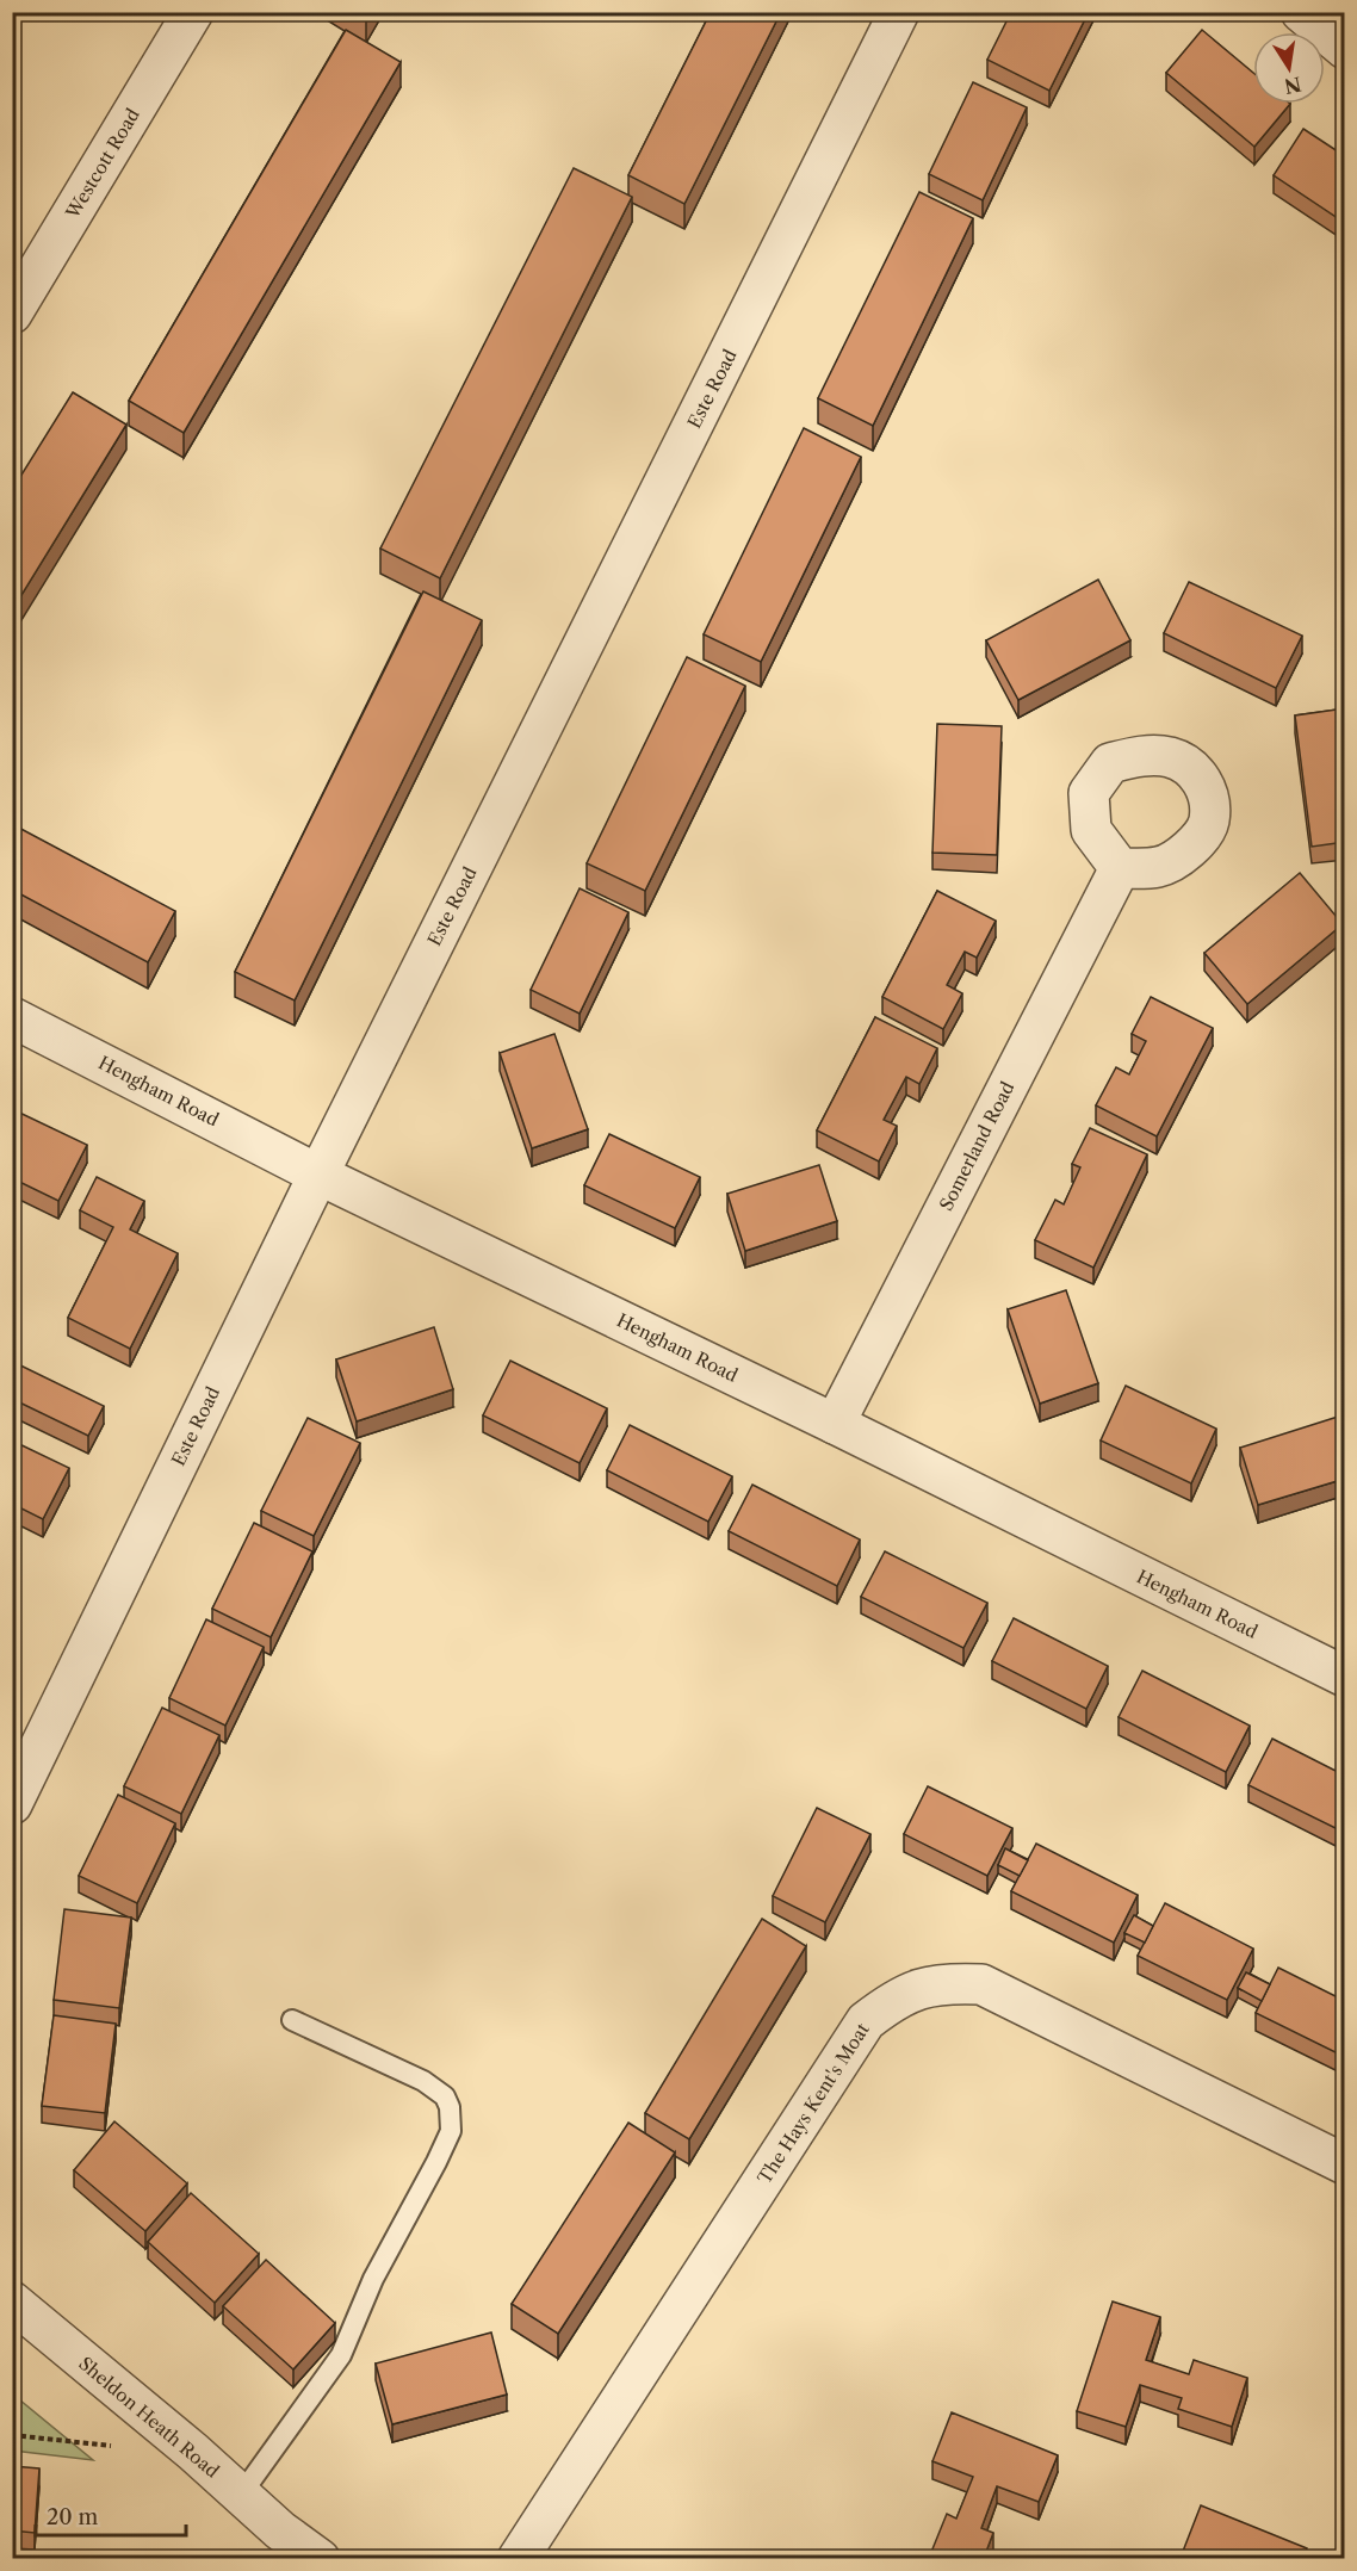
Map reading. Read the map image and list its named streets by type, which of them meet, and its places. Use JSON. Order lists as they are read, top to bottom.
{
  "streets": {
    "street": [
      "Westcott Road",
      "Este Road",
      "Hengham Road",
      "Somerland Road",
      "The Hays Kent's Moat",
      "Sheldon Heath Road"
    ]
  },
  "crossings": [
    ["Este Road", "Hengham Road"],
    ["Hengham Road", "Somerland Road"]
  ],
  "scale_bar": "20 m",
  "north": "bottom"
}
